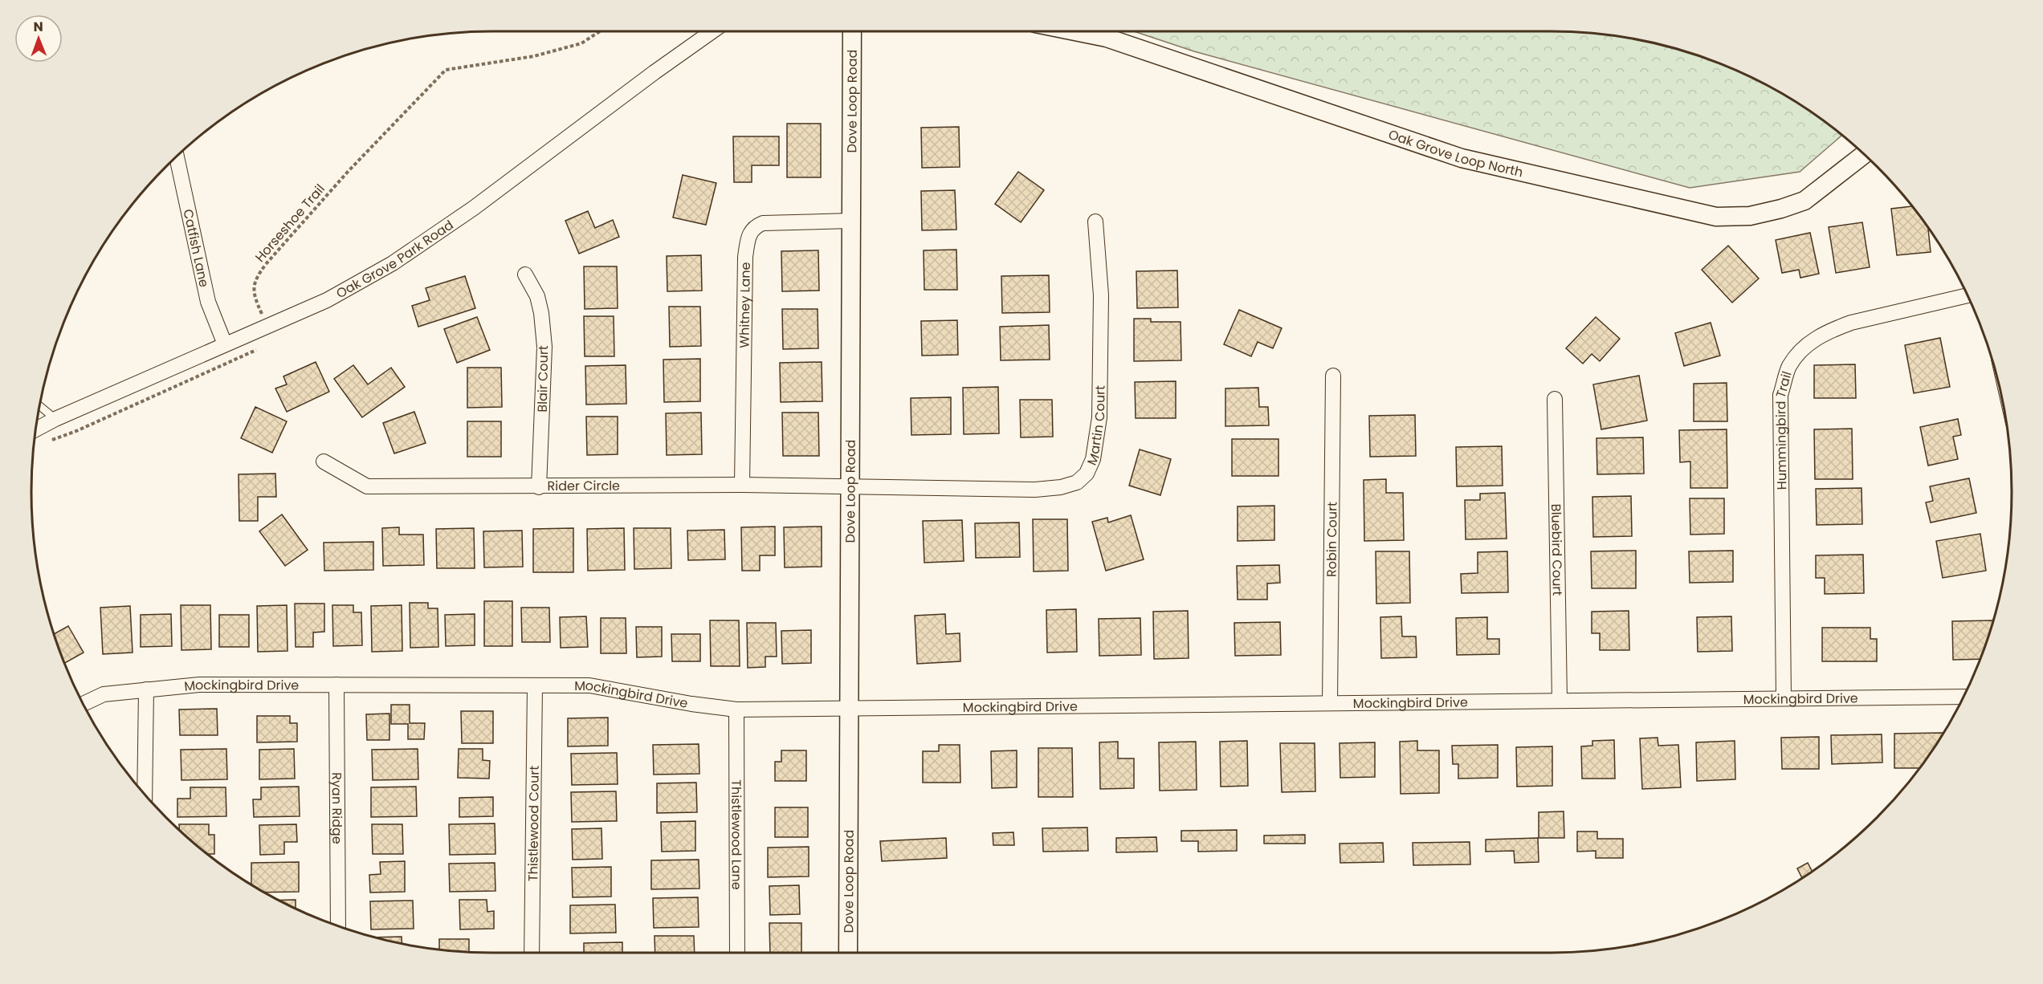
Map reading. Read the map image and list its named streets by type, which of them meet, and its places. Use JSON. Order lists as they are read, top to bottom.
{
  "streets": {
    "street": [
      "Dove Loop Road",
      "Oak Grove Loop North",
      "Catfish Lane",
      "Oak Grove Park Road",
      "Whitney Lane",
      "Blair Court",
      "Martin Court",
      "Hummingbird Trail",
      "Rider Circle",
      "Robin Court",
      "Bluebird Court",
      "Mockingbird Drive",
      "Ryan Ridge",
      "Thistlewood Court",
      "Thistlewood Lane"
    ],
    "path": ["Horseshoe Trail"]
  },
  "crossings": [
    ["Dove Loop Road", "Whitney Lane"],
    ["Dove Loop Road", "Martin Court"],
    ["Dove Loop Road", "Rider Circle"],
    ["Dove Loop Road", "Mockingbird Drive"],
    ["Horseshoe Trail", "Oak Grove Park Road"],
    ["Catfish Lane", "Oak Grove Park Road"],
    ["Whitney Lane", "Rider Circle"],
    ["Blair Court", "Rider Circle"],
    ["Martin Court", "Rider Circle"],
    ["Hummingbird Trail", "Mockingbird Drive"],
    ["Robin Court", "Mockingbird Drive"],
    ["Bluebird Court", "Mockingbird Drive"],
    ["Mockingbird Drive", "Ryan Ridge"],
    ["Mockingbird Drive", "Thistlewood Court"],
    ["Mockingbird Drive", "Thistlewood Lane"]
  ],
  "north": "top"
}
